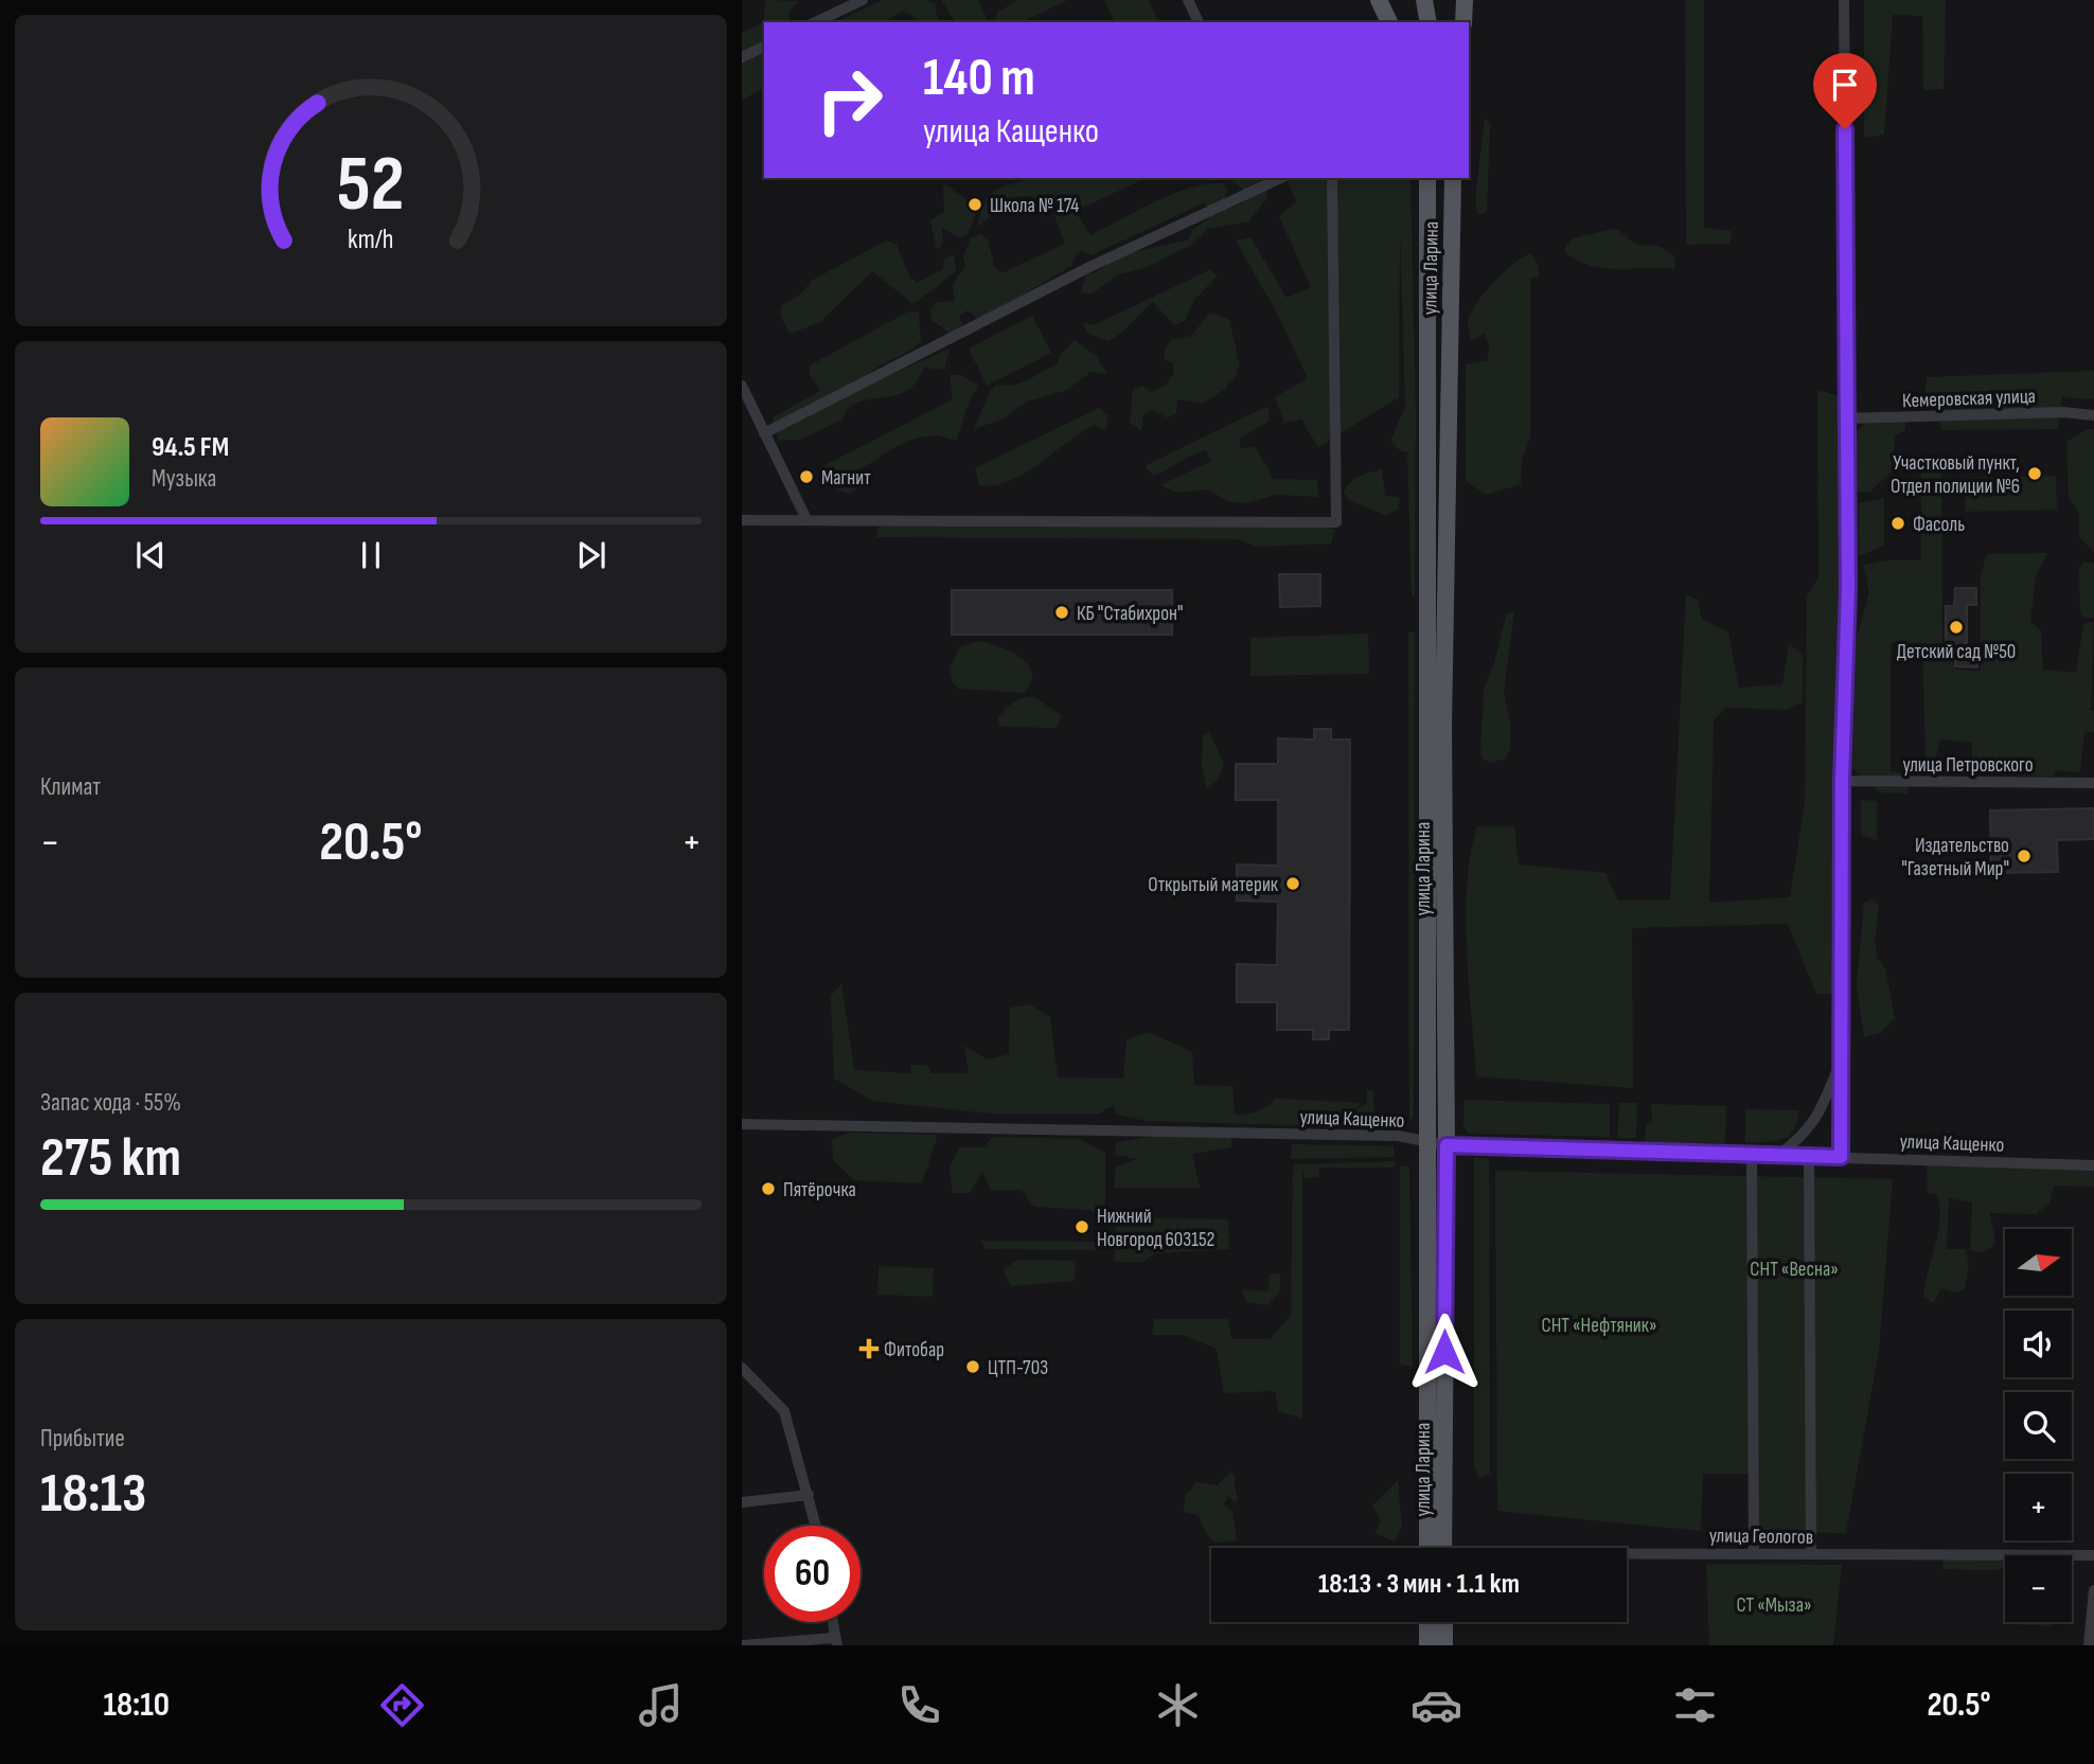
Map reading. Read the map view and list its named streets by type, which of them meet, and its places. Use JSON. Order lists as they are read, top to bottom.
{
  "streets": {
    "main road": ["улица Ларина"],
    "street": [
      "Кемеровская улица",
      "улица Петровского",
      "улица Кащенко",
      "улица Геологов"
    ]
  },
  "crossings": [
    ["улица Ларина", "улица Кащенко"]
  ],
  "parks": ["СНТ «Весна»", "СНТ «Нефтяник»", "СТ «Мыза»"],
  "places": {
    "other": [
      "Школа № 174",
      "Участковый пункт, Отдел полиции №6",
      "Магнит",
      "Фасоль",
      "КБ \"Стабихрон\"",
      "Детский сад №50",
      "Издательство \"Газетный Мир\"",
      "Открытый материк",
      "Пятёрочка",
      "Нижний Новгород 603152",
      "ЦТП-703"
    ],
    "health": ["Фитобар"]
  },
  "north": "right",
  "page": {
    "turn": ["140 m", "улица Кащенко"],
    "song": ["94.5 FM", "Музыка"],
    "tile": [
      "Климат",
      ["Запас хода · 55%", "275 km"],
      ["Прибытие", "18:13"]
    ],
    "heat": ["−", "20.5°", "+"],
    "map_buttons": ["+", "−"],
    "limit": "60",
    "trip": "18:13 · 3 мин · 1.1 km",
    "tabs": ["18:10", "20.5°"],
    "gauge": ["52", "km/h"]
  }
}
